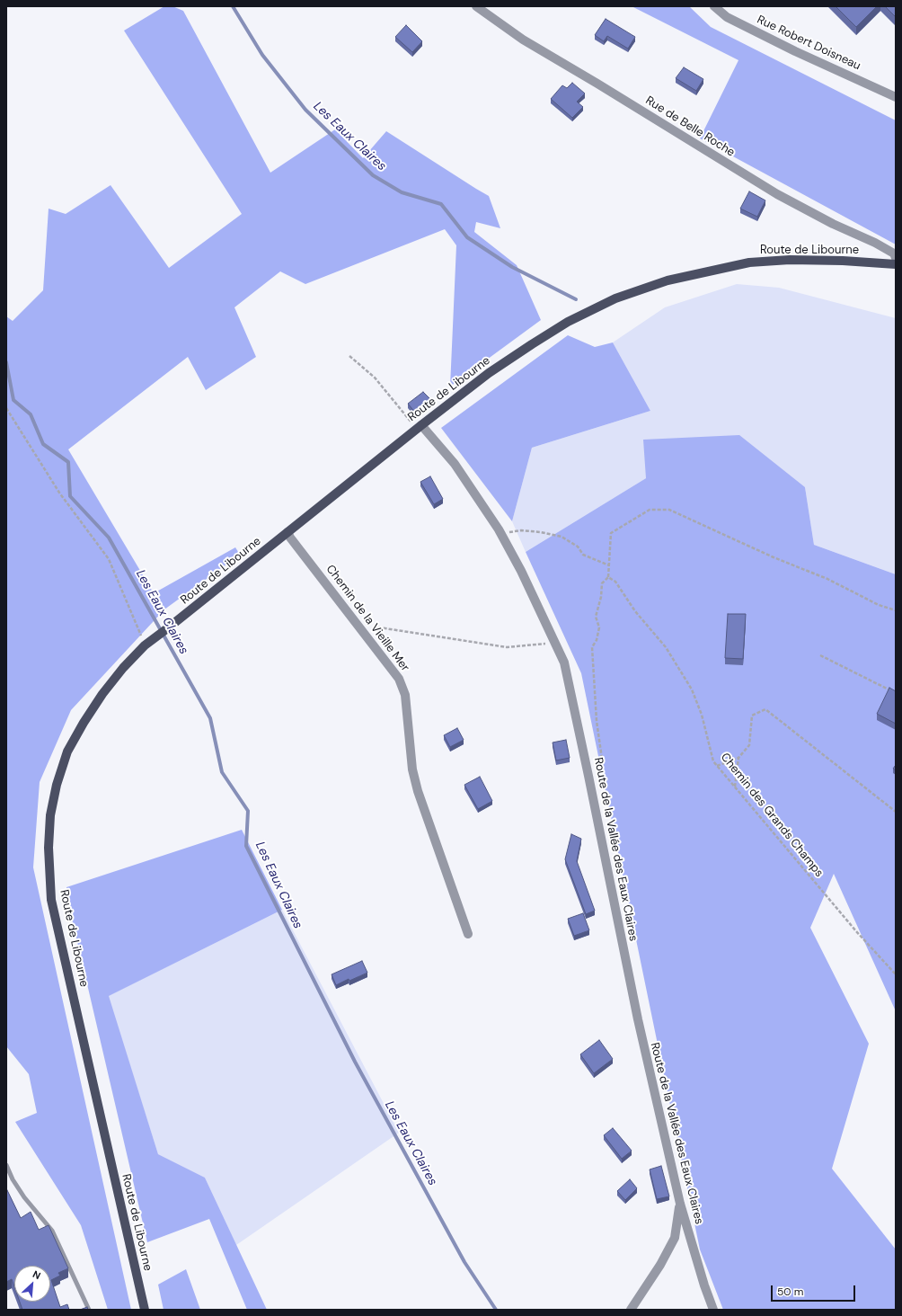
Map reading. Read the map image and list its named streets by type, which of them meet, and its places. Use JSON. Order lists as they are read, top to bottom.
{
  "streets": {
    "main road": ["Route de Libourne"],
    "street": [
      "Rue Robert Doisneau",
      "Rue de Belle Roche",
      "Chemin de la Vieille Mer",
      "Route de la Vallée des Eaux Claires"
    ],
    "path": ["Chemin des Grands Champs"]
  },
  "crossings": [
    ["Route de Libourne", "Chemin de la Vieille Mer"],
    ["Route de Libourne", "Route de la Vallée des Eaux Claires"]
  ],
  "water": ["Les Eaux Claires"],
  "scale_bar": "50 m",
  "north": "top right"
}
